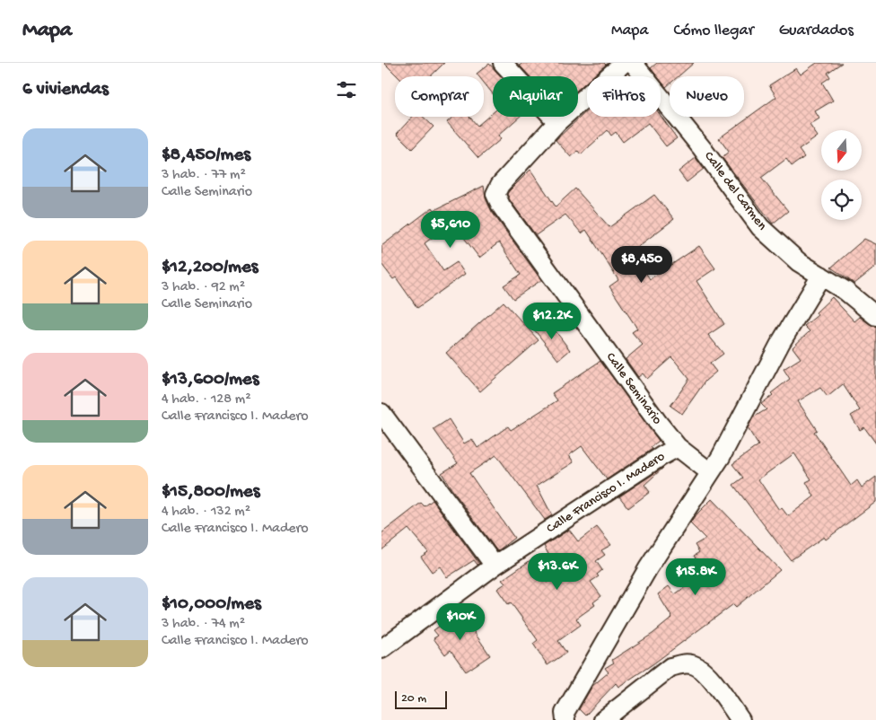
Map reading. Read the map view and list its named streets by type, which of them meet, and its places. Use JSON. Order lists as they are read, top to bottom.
{
  "streets": {
    "street": ["Calle del Carmen", "Calle Seminario", "Calle Francisco I. Madero"]
  },
  "crossings": [
    ["Calle Seminario", "Calle Francisco I. Madero"]
  ],
  "scale_bar": "20 m",
  "north": "bottom",
  "page": {
    "header": "Mapa",
    "nav": ["Mapa", "Cómo llegar", "Guardados"],
    "heading": "6 viviendas",
    "chip": [
      "Comprar",
      "Alquilar",
      "Filtros",
      "Nuevo"
    ],
    "list": [
      {
        "name": "$8,450/mes",
        "note": "3 hab. · 77 m² · Calle Seminario"
      },
      {
        "name": "$12,200/mes",
        "note": "3 hab. · 92 m² · Calle Seminario"
      },
      {
        "name": "$13,600/mes",
        "note": "4 hab. · 128 m² · Calle Francisco I. Madero"
      },
      {
        "name": "$15,800/mes",
        "note": "4 hab. · 132 m² · Calle Francisco I. Madero"
      },
      {
        "name": "$10,000/mes",
        "note": "3 hab. · 74 m² · Calle Francisco I. Madero"
      }
    ],
    "price": [
      "$5,610",
      "$8,450",
      "$12.2K",
      "$13.6K",
      "$15.8K",
      "$10K"
    ],
    "scale": "20 m"
  }
}
